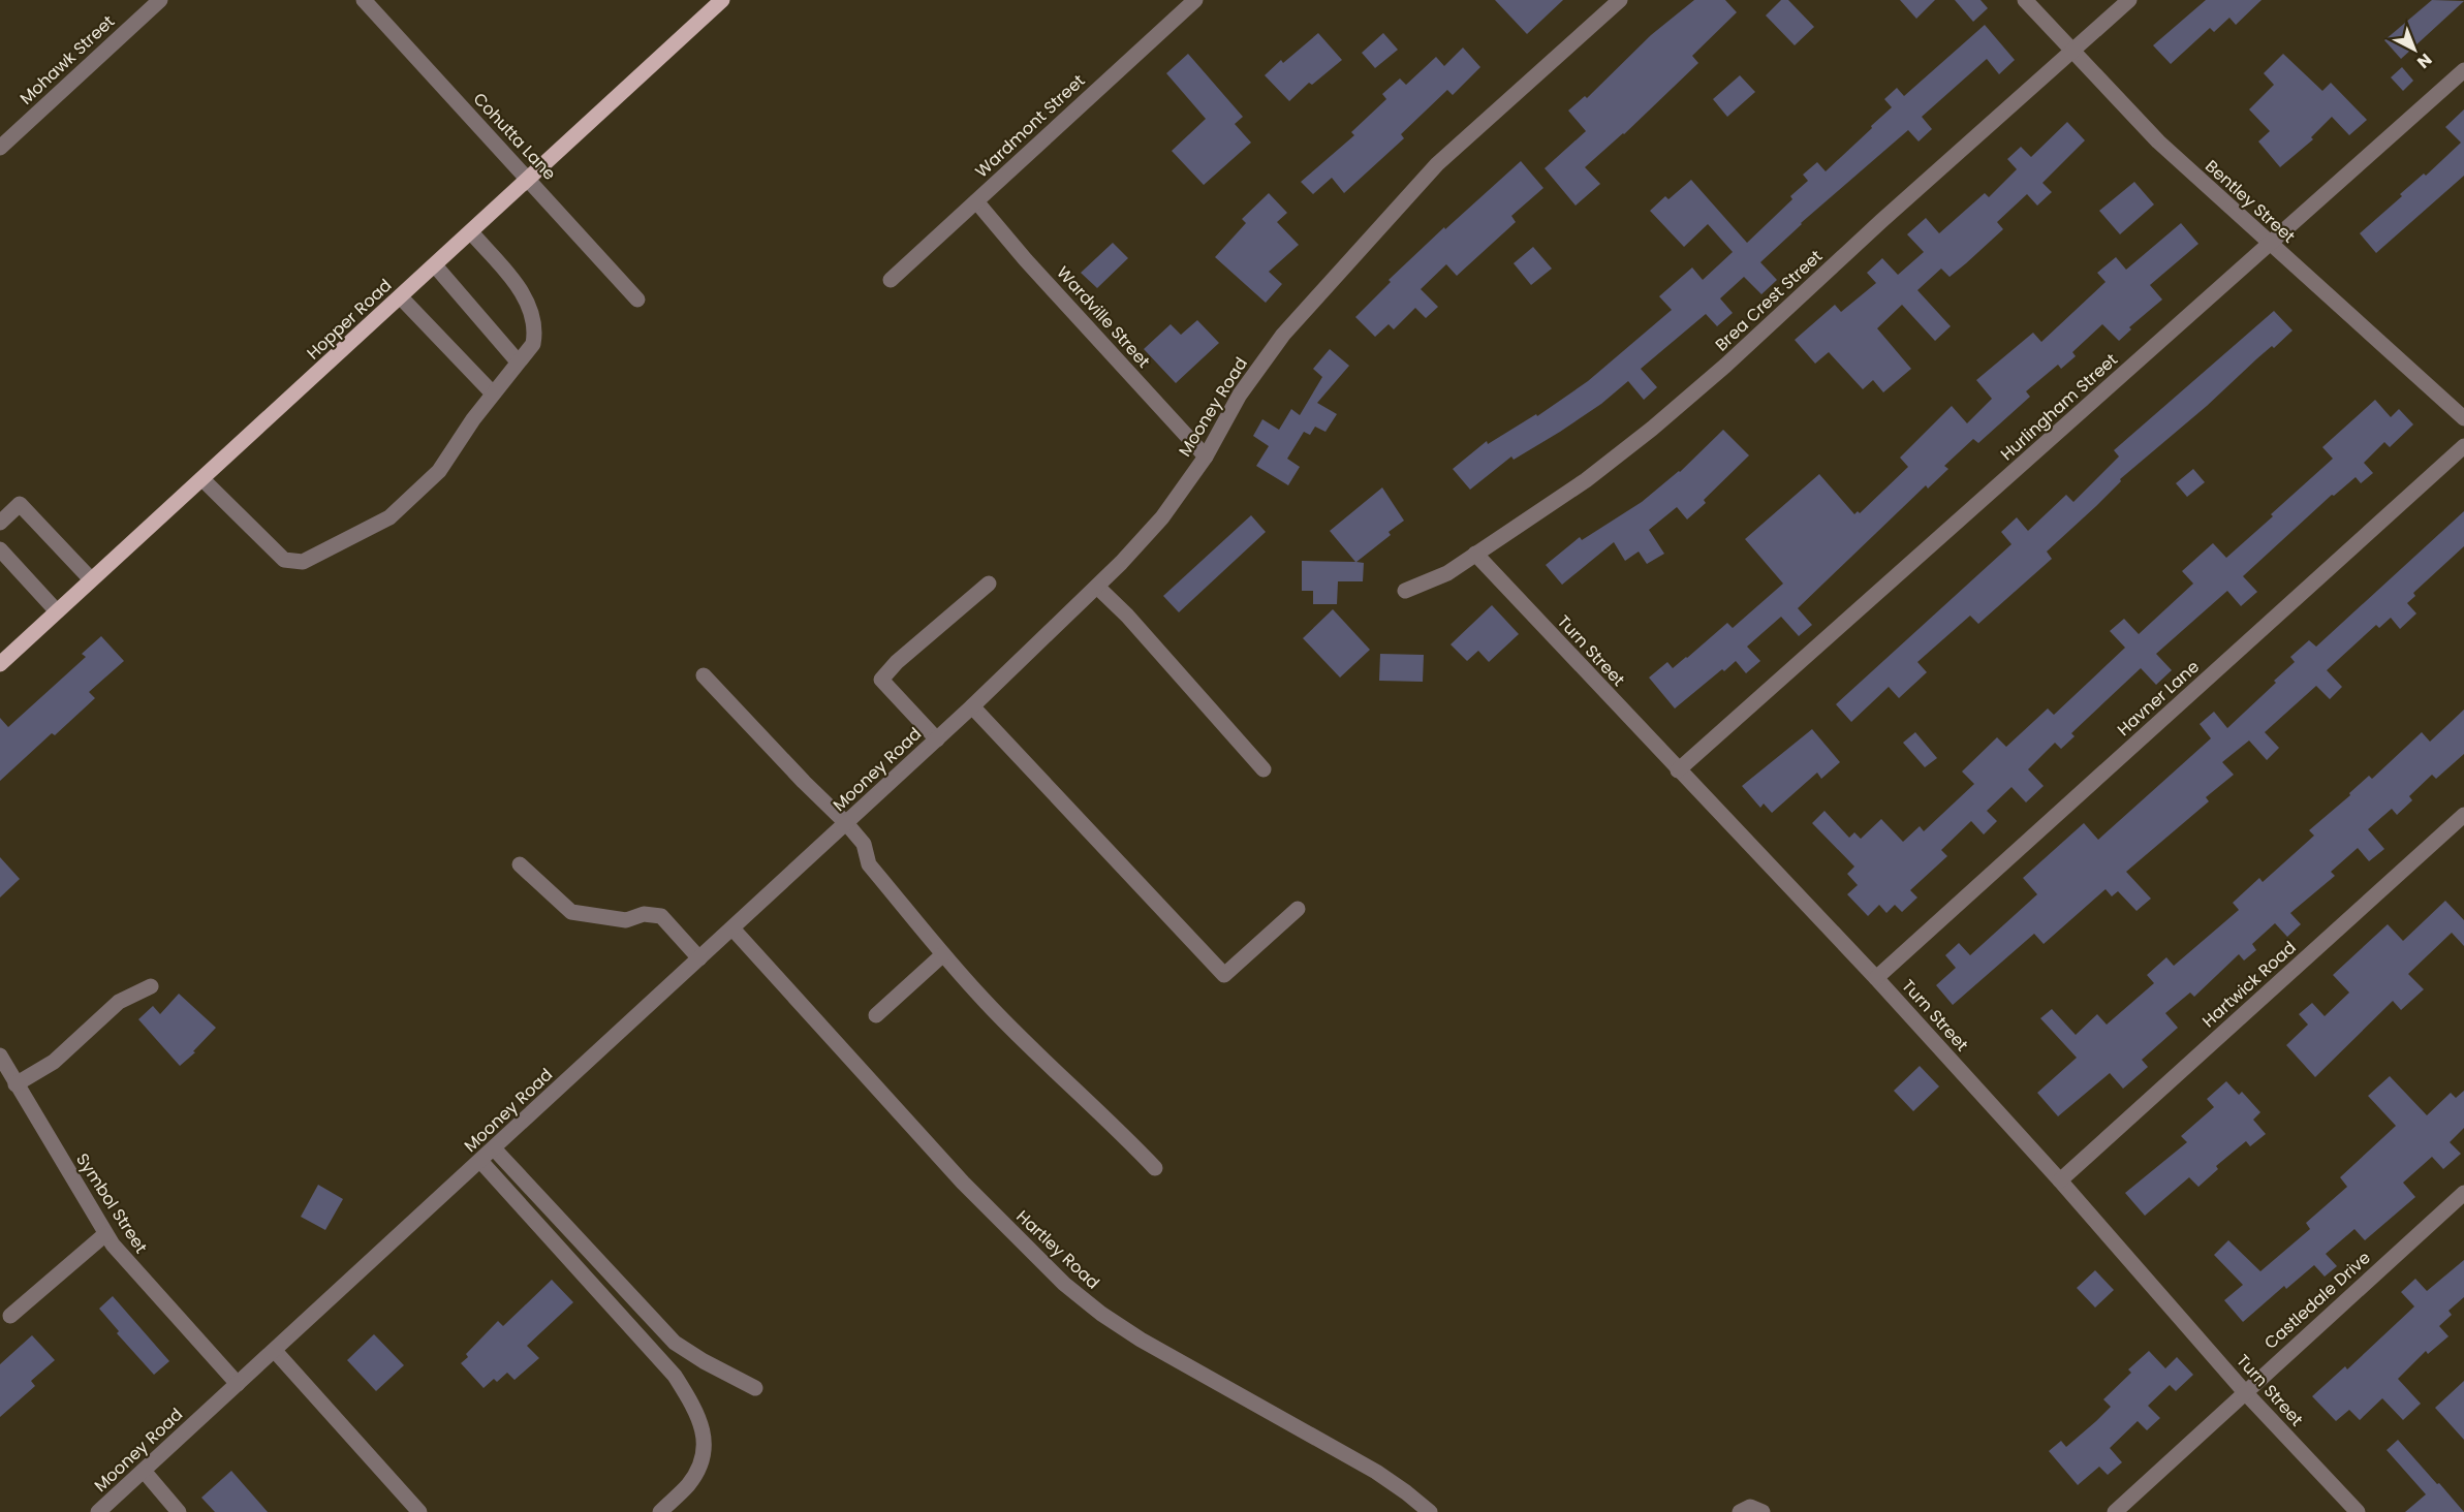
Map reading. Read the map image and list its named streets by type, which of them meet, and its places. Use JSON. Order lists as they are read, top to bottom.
{
  "streets": {
    "main road": ["Hopper Road"],
    "street": [
      "Mohawk Street",
      "Wardmont Street",
      "Cohutta Lane",
      "Bentley Street",
      "Brea Crest Street",
      "Wardville Street",
      "Mooney Road",
      "Hurlingham Street",
      "Turn Street",
      "Havner Lane",
      "Hartwick Road",
      "Symbol Street",
      "Hartley Road",
      "Castledale Drive"
    ]
  },
  "crossings": [
    ["Wardmont Street", "Wardville Street"],
    ["Cohutta Lane", "Hopper Road"],
    ["Bentley Street", "Brea Crest Street"],
    ["Bentley Street", "Hurlingham Street"],
    ["Brea Crest Street", "Turn Street"],
    ["Wardville Street", "Mooney Road"],
    ["Mooney Road", "Symbol Street"],
    ["Mooney Road", "Hartley Road"],
    ["Hurlingham Street", "Turn Street"],
    ["Turn Street", "Havner Lane"],
    ["Turn Street", "Hartwick Road"],
    ["Turn Street", "Castledale Drive"]
  ],
  "north": "bottom right"
}
